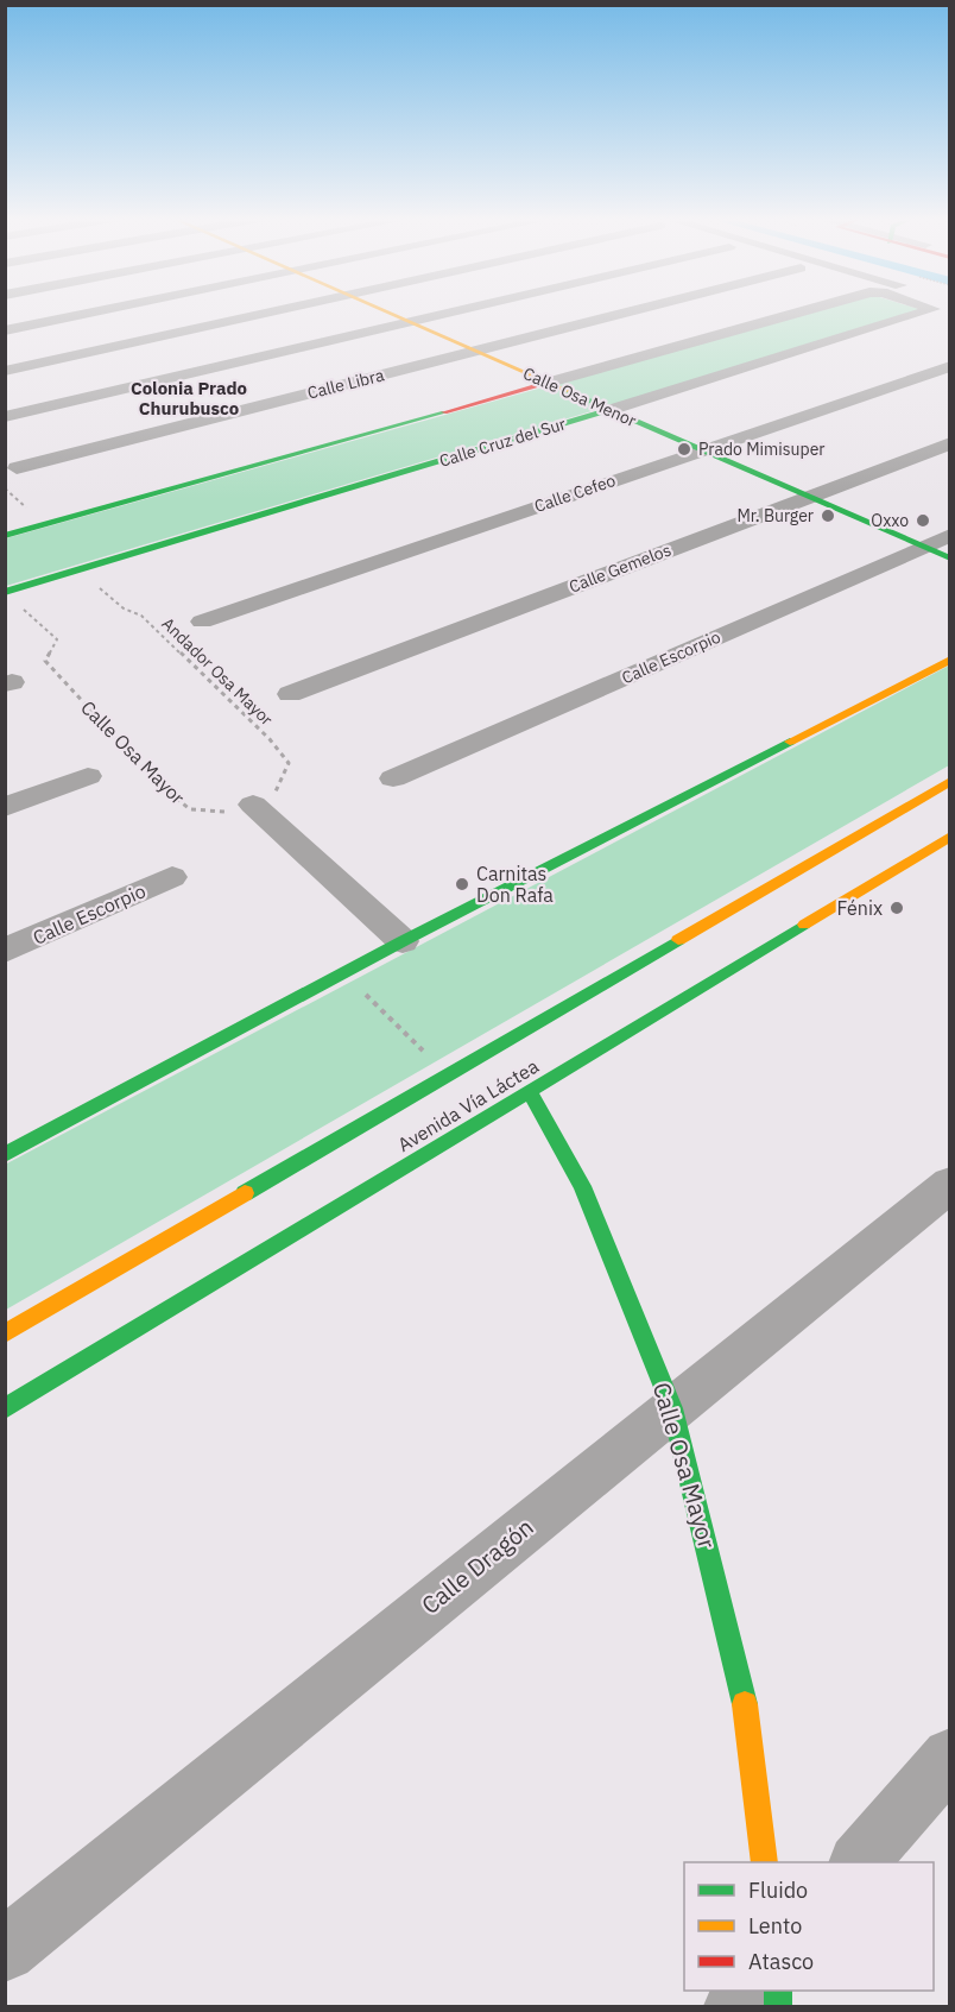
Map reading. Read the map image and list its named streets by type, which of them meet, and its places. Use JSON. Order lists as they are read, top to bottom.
{
  "streets": {
    "street": [
      "Calle Libra",
      "Calle Osa Menor",
      "Calle Cruz del Sur",
      "Calle Cefeo",
      "Calle Gemelos",
      "Calle Escorpio",
      "Calle Osa Mayor",
      "Avenida Vía Láctea",
      "Calle Dragón"
    ],
    "path": ["Andador Osa Mayor"]
  },
  "crossings": [
    ["Calle Libra", "Calle Osa Menor"],
    ["Calle Osa Menor", "Calle Cruz del Sur"],
    ["Calle Osa Menor", "Calle Cefeo"],
    ["Calle Osa Menor", "Calle Gemelos"],
    ["Calle Osa Menor", "Calle Escorpio"],
    ["Calle Cruz del Sur", "Andador Osa Mayor"],
    ["Calle Cruz del Sur", "Calle Osa Mayor"],
    ["Andador Osa Mayor", "Calle Osa Mayor"],
    ["Calle Osa Mayor", "Avenida Vía Láctea"],
    ["Calle Osa Mayor", "Calle Dragón"]
  ],
  "districts": ["Colonia Prado Churubusco"],
  "places": [
    "Prado Mimisuper",
    "Mr. Burger",
    "Oxxo",
    "Carnitas Don Rafa",
    "Fénix"
  ],
  "legend": ["Fluido", "Lento", "Atasco"]
}
